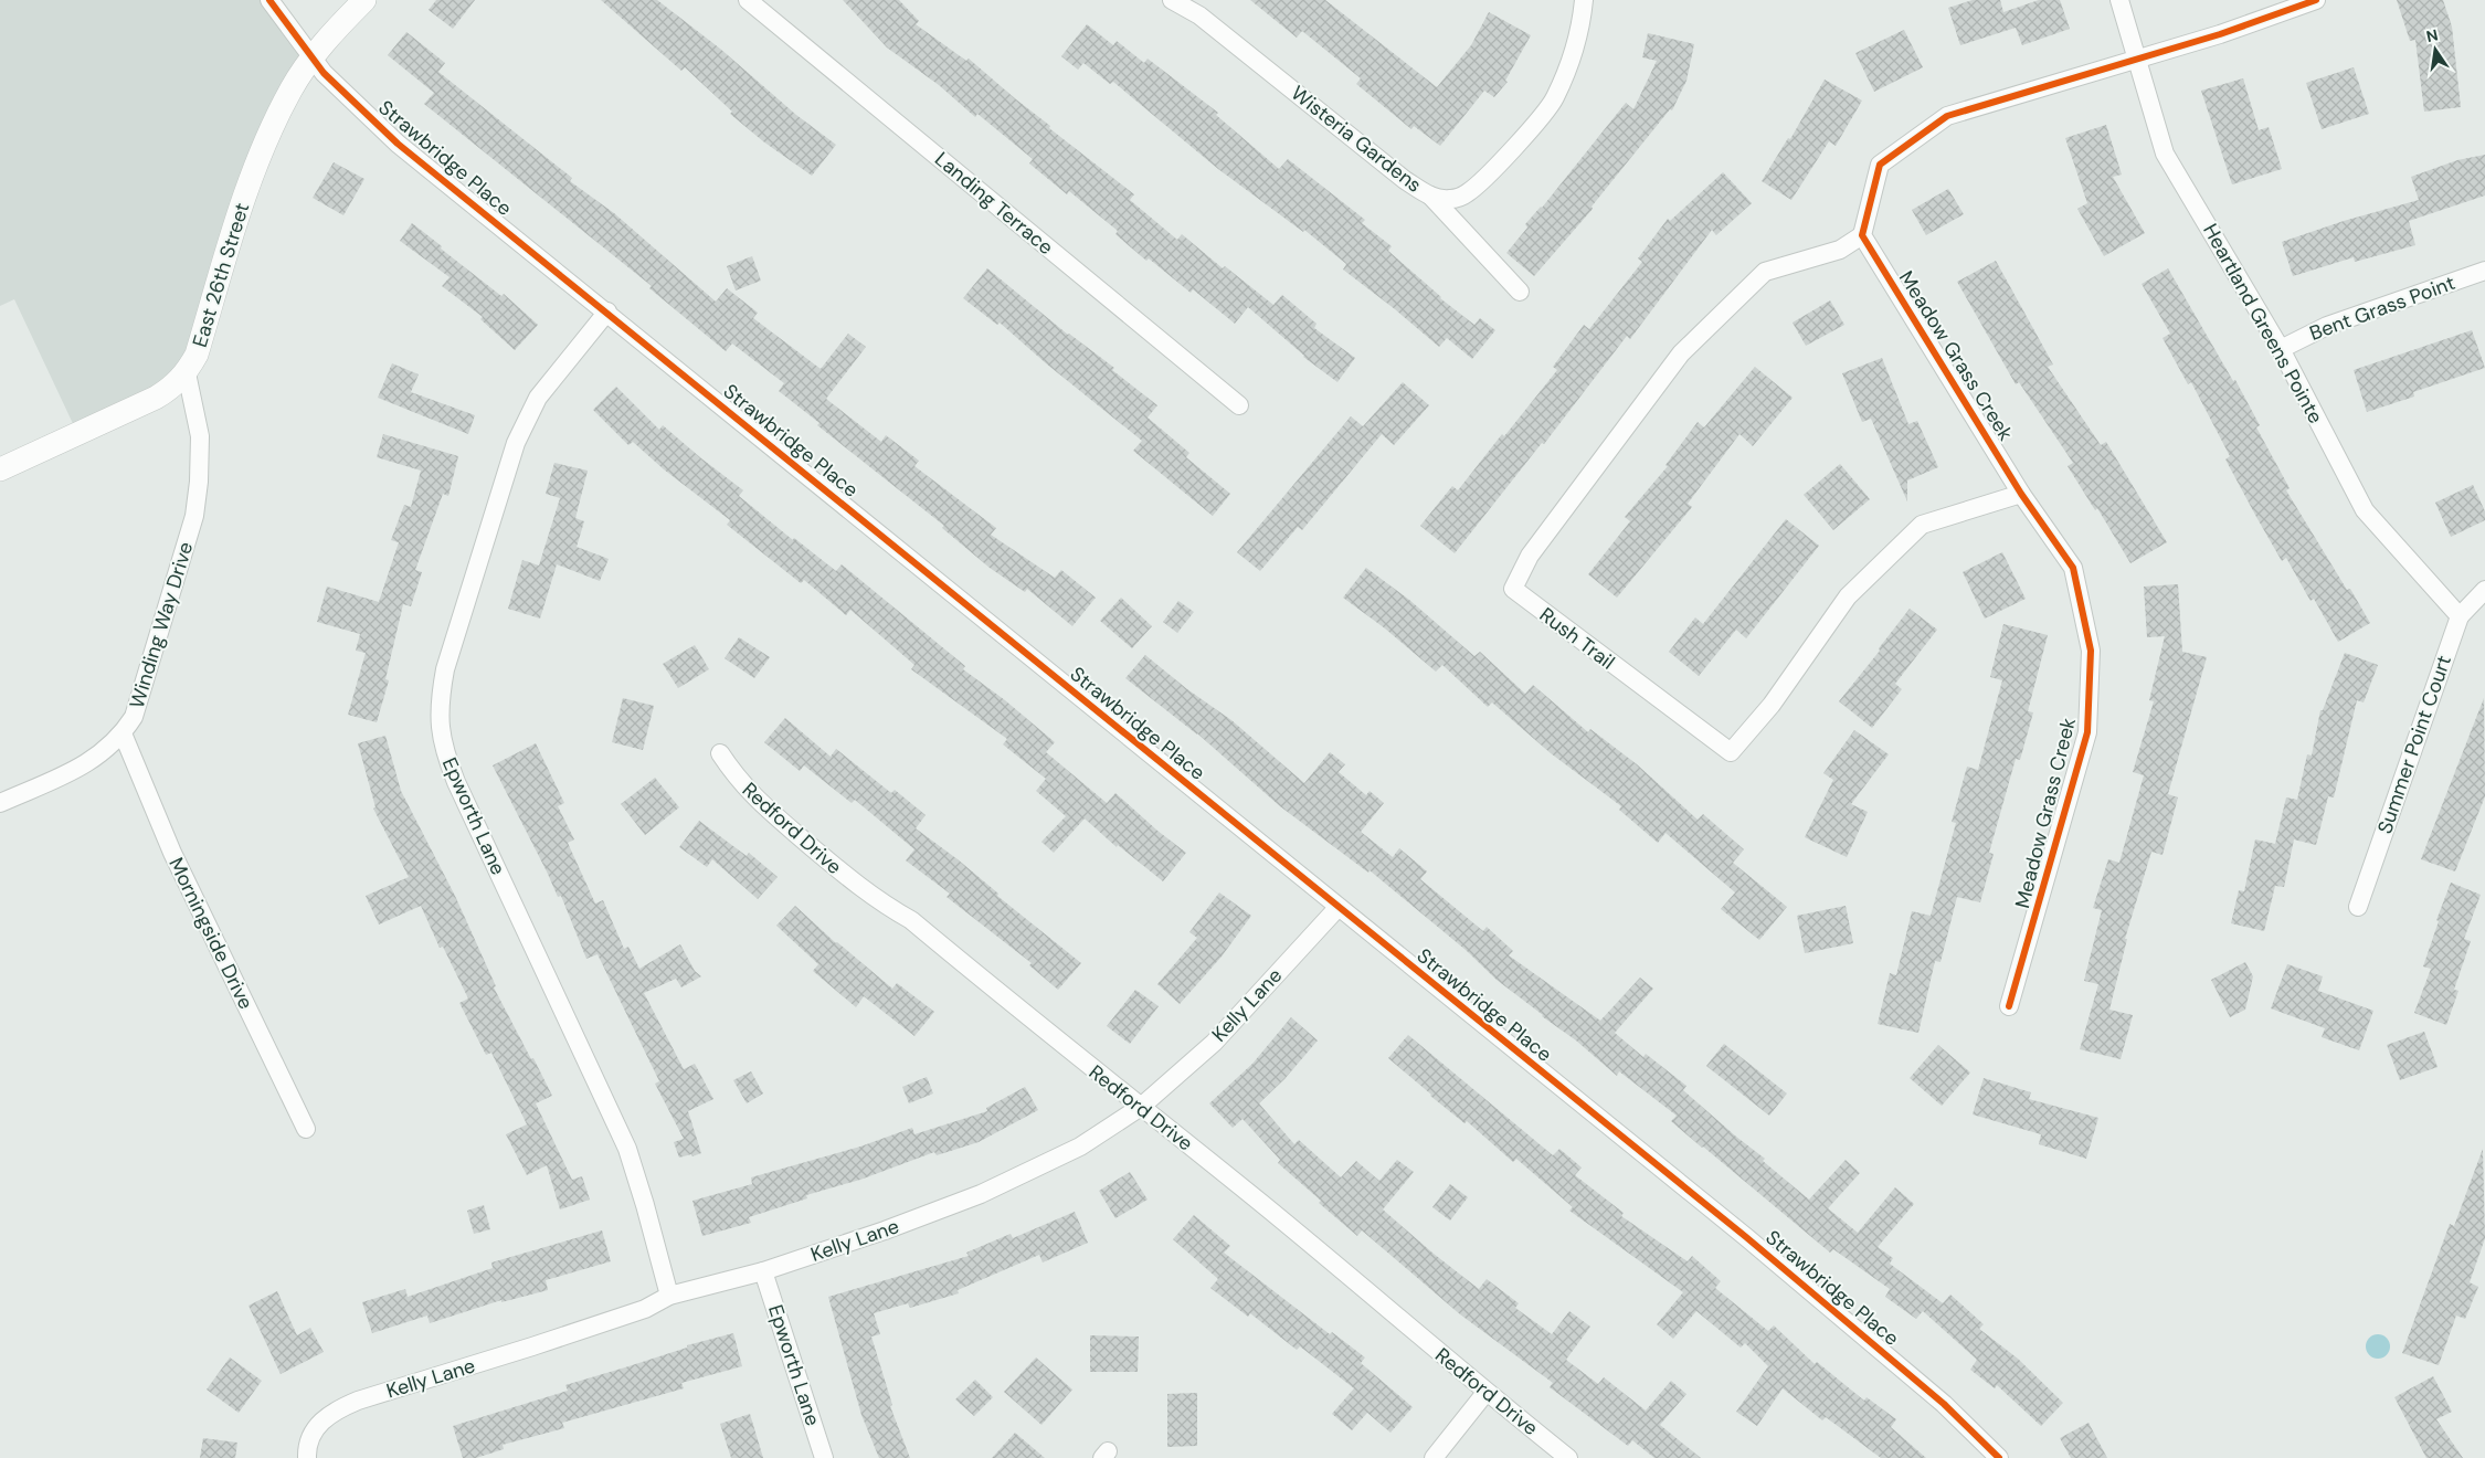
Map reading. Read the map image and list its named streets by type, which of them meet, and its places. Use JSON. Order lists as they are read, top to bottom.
{
  "streets": {
    "street": [
      "Wisteria Gardens",
      "Strawbridge Place",
      "Landing Terrace",
      "East 26th Street",
      "Bent Grass Point",
      "Heartland Greens Pointe",
      "Meadow Grass Creek",
      "Winding Way Drive",
      "Rush Trail",
      "Summer Point Court",
      "Epworth Lane",
      "Redford Drive",
      "Morningside Drive",
      "Kelly Lane"
    ]
  },
  "crossings": [
    ["Strawbridge Place", "East 26th Street"],
    ["Strawbridge Place", "Epworth Lane"],
    ["Strawbridge Place", "Kelly Lane"],
    ["East 26th Street", "Winding Way Drive"],
    ["Bent Grass Point", "Heartland Greens Pointe"],
    ["Heartland Greens Pointe", "Summer Point Court"],
    ["Meadow Grass Creek", "Rush Trail"],
    ["Winding Way Drive", "Morningside Drive"],
    ["Epworth Lane", "Kelly Lane"],
    ["Redford Drive", "Kelly Lane"]
  ],
  "north": "top"
}
